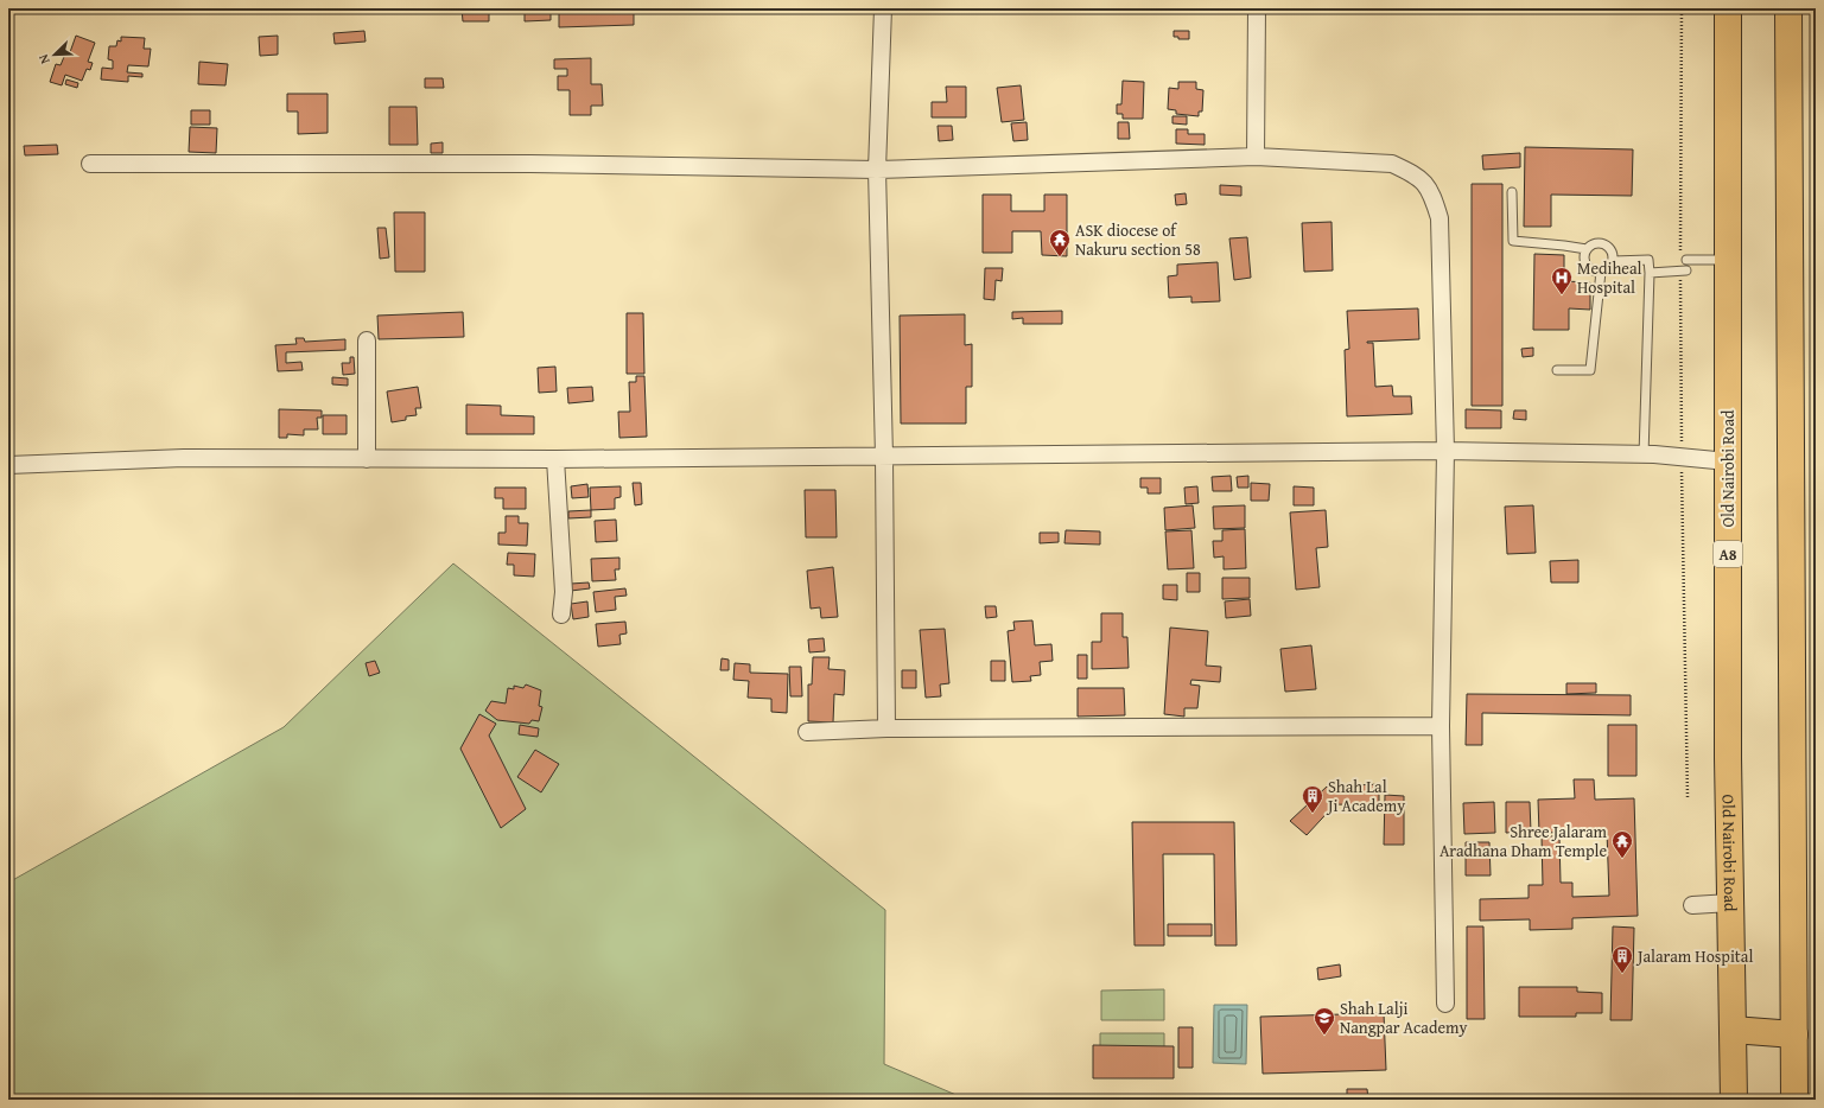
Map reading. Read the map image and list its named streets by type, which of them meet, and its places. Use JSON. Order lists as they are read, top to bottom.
{
  "streets": {
    "highway": ["Old Nairobi Road", "A8"]
  },
  "places": {
    "temple": ["ASK diocese of Nakuru section 58", "Shree Jalaram Aradhana Dham Temple"],
    "hospital": ["Mediheal Hospital"],
    "building": ["Shah Lal Ji Academy", "Jalaram Hospital"],
    "school or university": ["Shah Lalji Nangpar Academy"]
  },
  "north": "bottom left"
}
